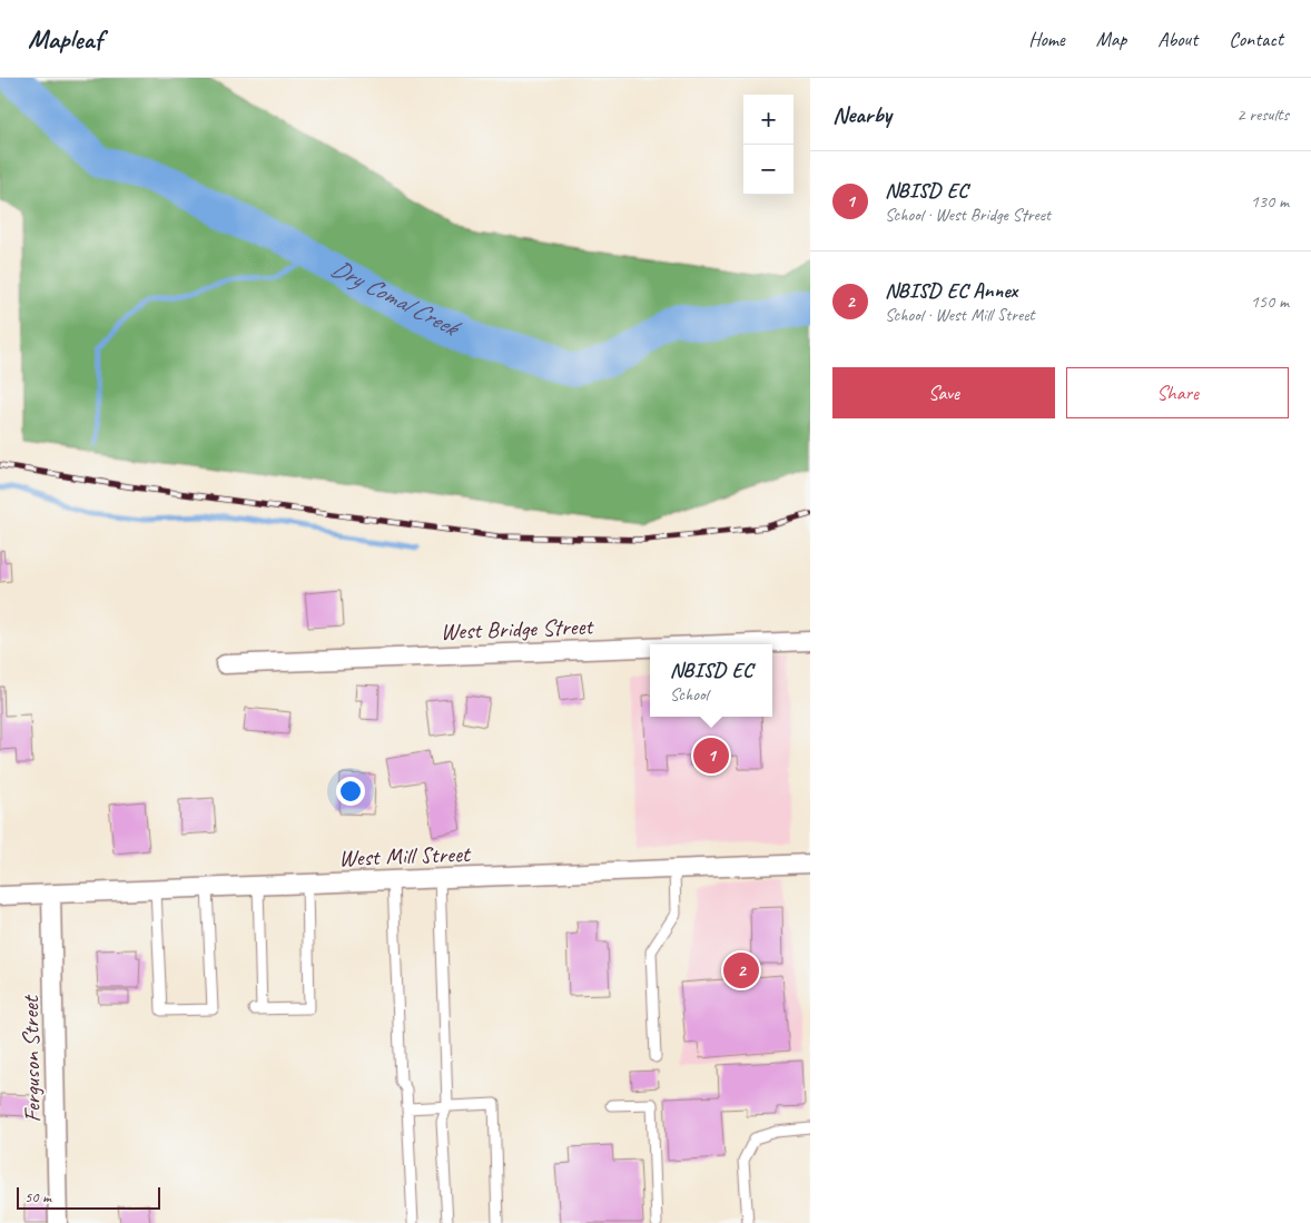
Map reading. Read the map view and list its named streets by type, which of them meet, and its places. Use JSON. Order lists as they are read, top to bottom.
{
  "streets": {
    "street": ["West Bridge Street", "West Mill Street", "Ferguson Street"]
  },
  "crossings": [
    ["West Mill Street", "Ferguson Street"]
  ],
  "water": ["Dry Comal Creek"],
  "scale_bar": "50 m",
  "page": {
    "header": "Mapleaf",
    "nav": [
      "Home",
      "Map",
      "About",
      "Contact"
    ],
    "heading": ["Nearby", "2 results"],
    "map_buttons": ["+", "−"],
    "list": [
      {
        "mark": "1",
        "name": "NBISD EC",
        "note": "School · West Bridge Street",
        "value": "130 m"
      },
      {
        "mark": "2",
        "name": "NBISD EC Annex",
        "note": "School · West Mill Street",
        "value": "150 m"
      }
    ],
    "buttons": ["Save", "Share"],
    "popup": ["NBISD EC", "School"],
    "pins": ["1", "2"],
    "scale": "50 m"
  }
}
